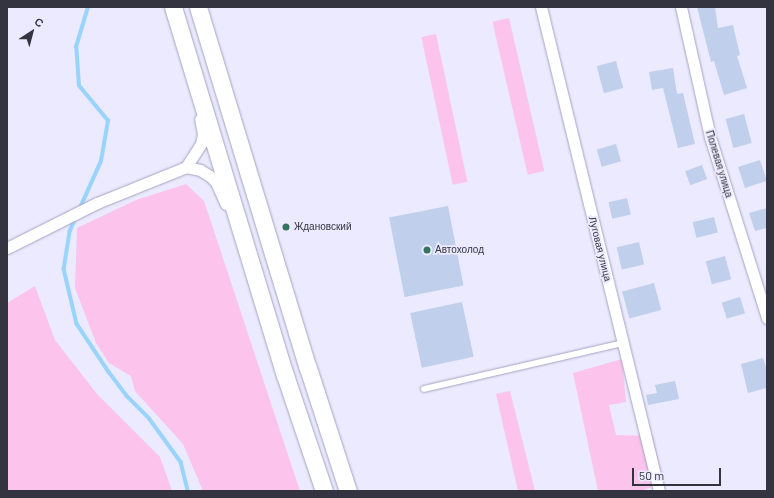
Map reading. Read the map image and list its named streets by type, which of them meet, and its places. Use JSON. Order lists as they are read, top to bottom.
{
  "streets": {
    "street": ["Полевая улица", "Луговая улица"]
  },
  "places": ["Ждановский", "Автохолод"],
  "scale_bar": "50 m",
  "north": "top right"
}
